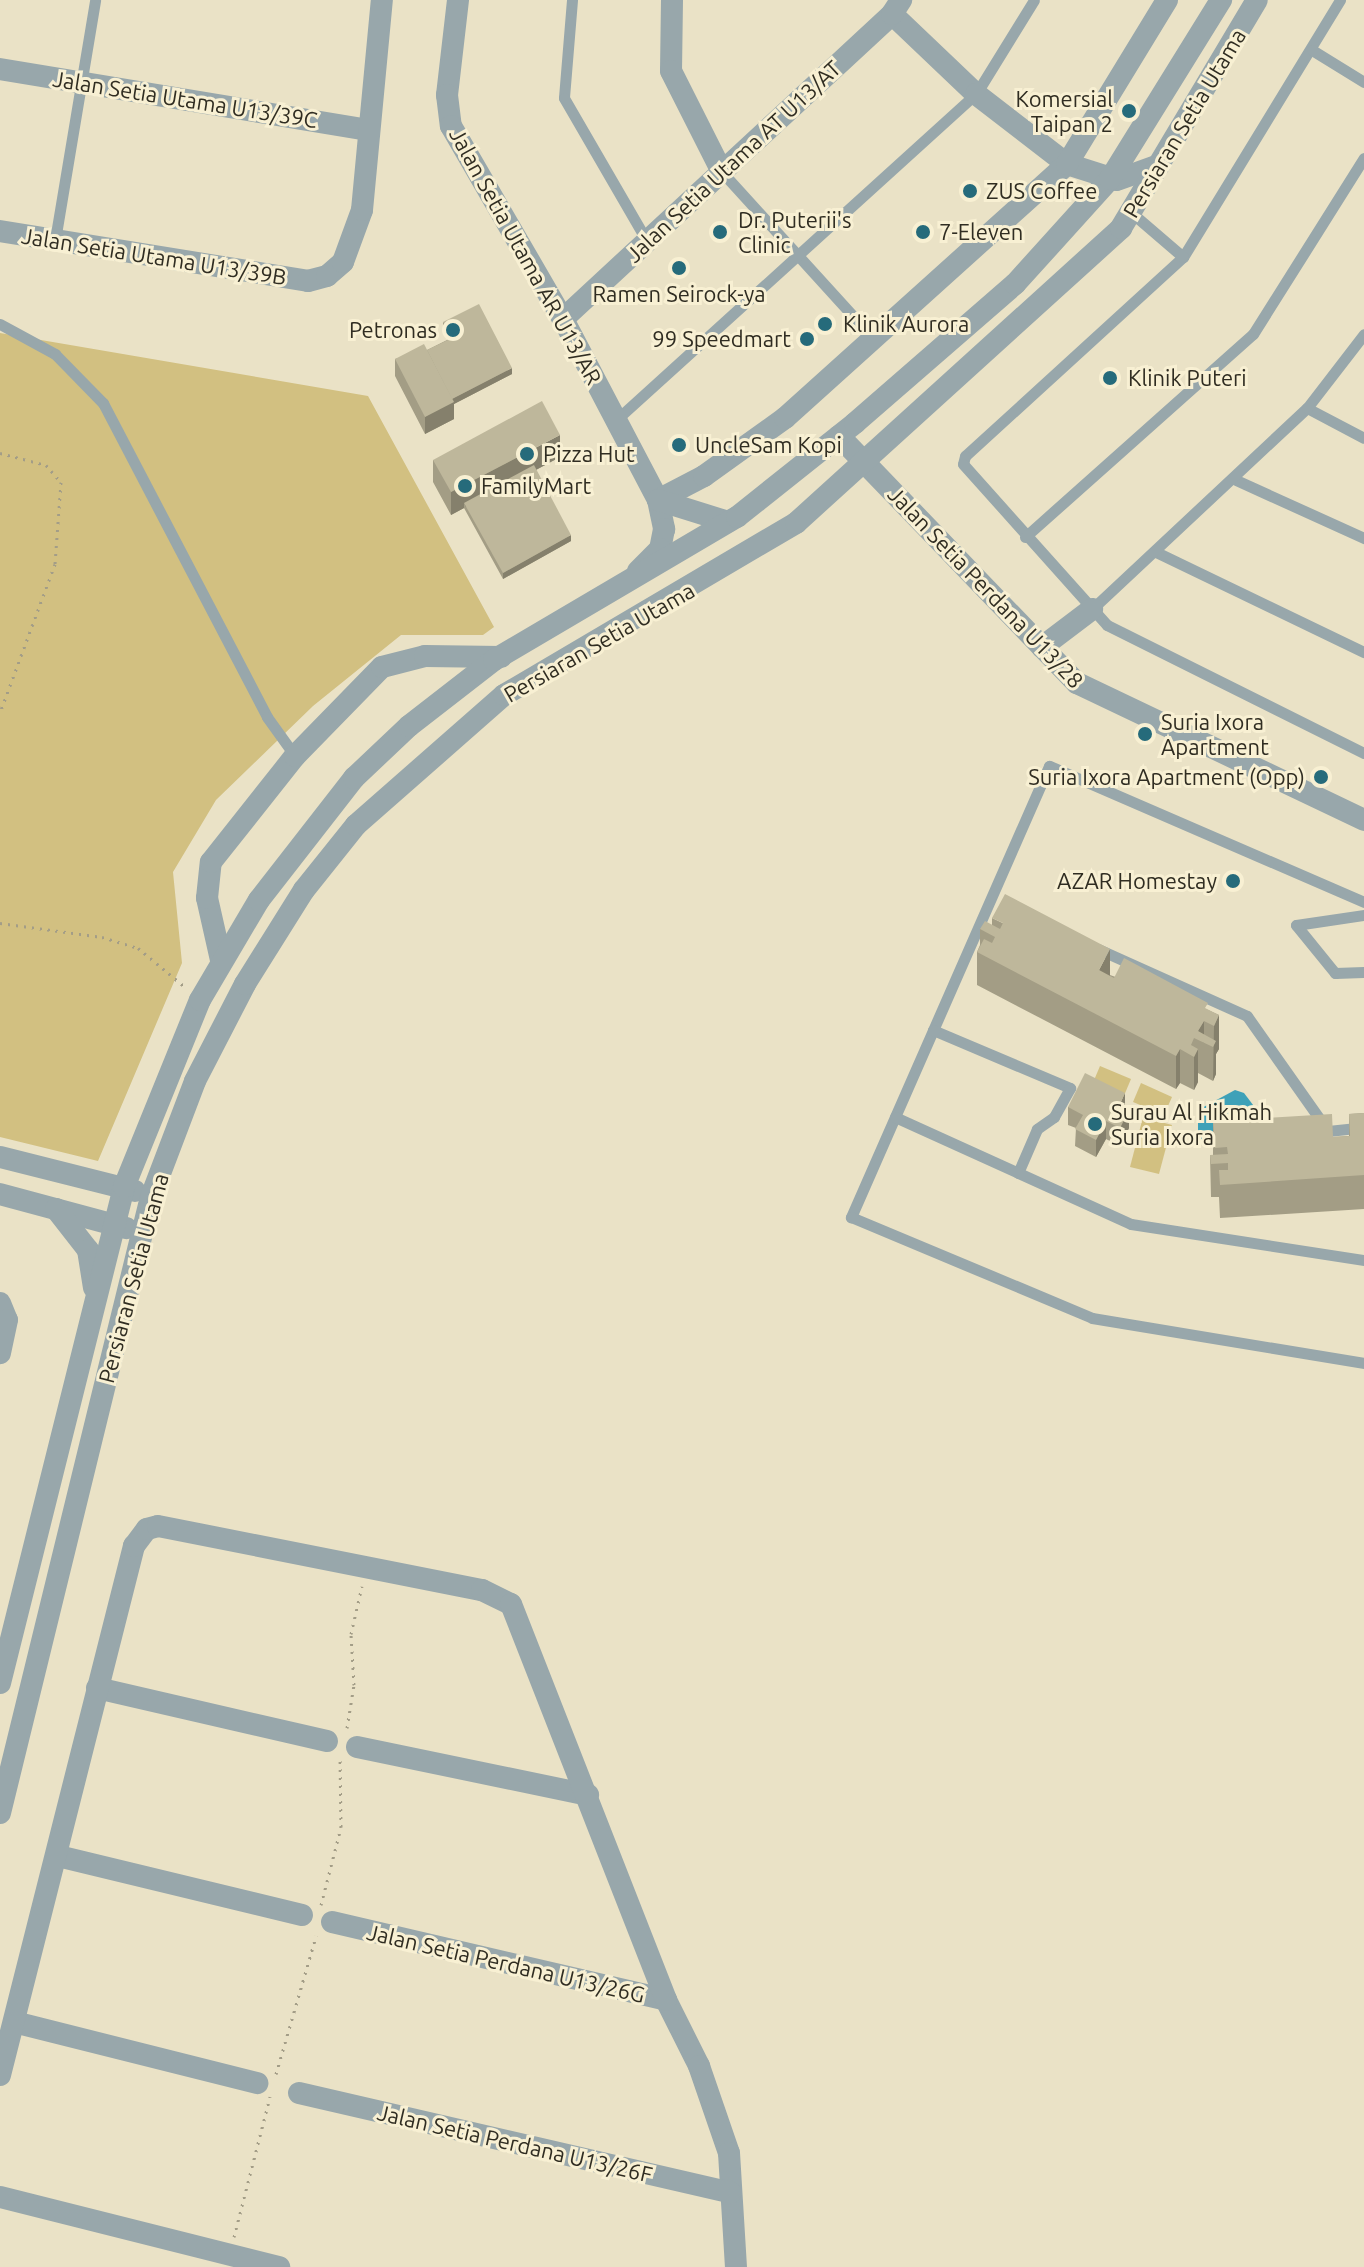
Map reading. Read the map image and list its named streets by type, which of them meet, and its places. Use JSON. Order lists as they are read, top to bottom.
{
  "streets": {
    "street": [
      "Jalan Setia Utama U13/39C",
      "Persiaran Setia Utama",
      "Jalan Setia Utama AT U13/AT",
      "Jalan Setia Utama U13/39B",
      "Jalan Setia Utama AR U13/AR",
      "Jalan Setia Perdana U13/28",
      "Jalan Setia Perdana U13/26G",
      "Jalan Setia Perdana U13/26F"
    ]
  },
  "crossings": [
    ["Jalan Setia Utama U13/39C", "Jalan Setia Utama U13/39B"],
    ["Persiaran Setia Utama", "Jalan Setia Perdana U13/28"],
    ["Jalan Setia Utama AT U13/AT", "Jalan Setia Utama AR U13/AR"],
    ["Jalan Setia Perdana U13/26G", "Jalan Setia Perdana U13/26F"]
  ],
  "places": [
    "Komersial Taipan 2",
    "ZUS Coffee",
    "Dr. Puterii's Clinic",
    "7-Eleven",
    "Ramen Seirock-ya",
    "Klinik Aurora",
    "Petronas",
    "99 Speedmart",
    "Klinik Puteri",
    "UncleSam Kopi",
    "Pizza Hut",
    "FamilyMart",
    "Suria Ixora Apartment",
    "Suria Ixora Apartment (Opp)",
    "AZAR Homestay",
    "Surau Al Hikmah Suria Ixora"
  ]
}
